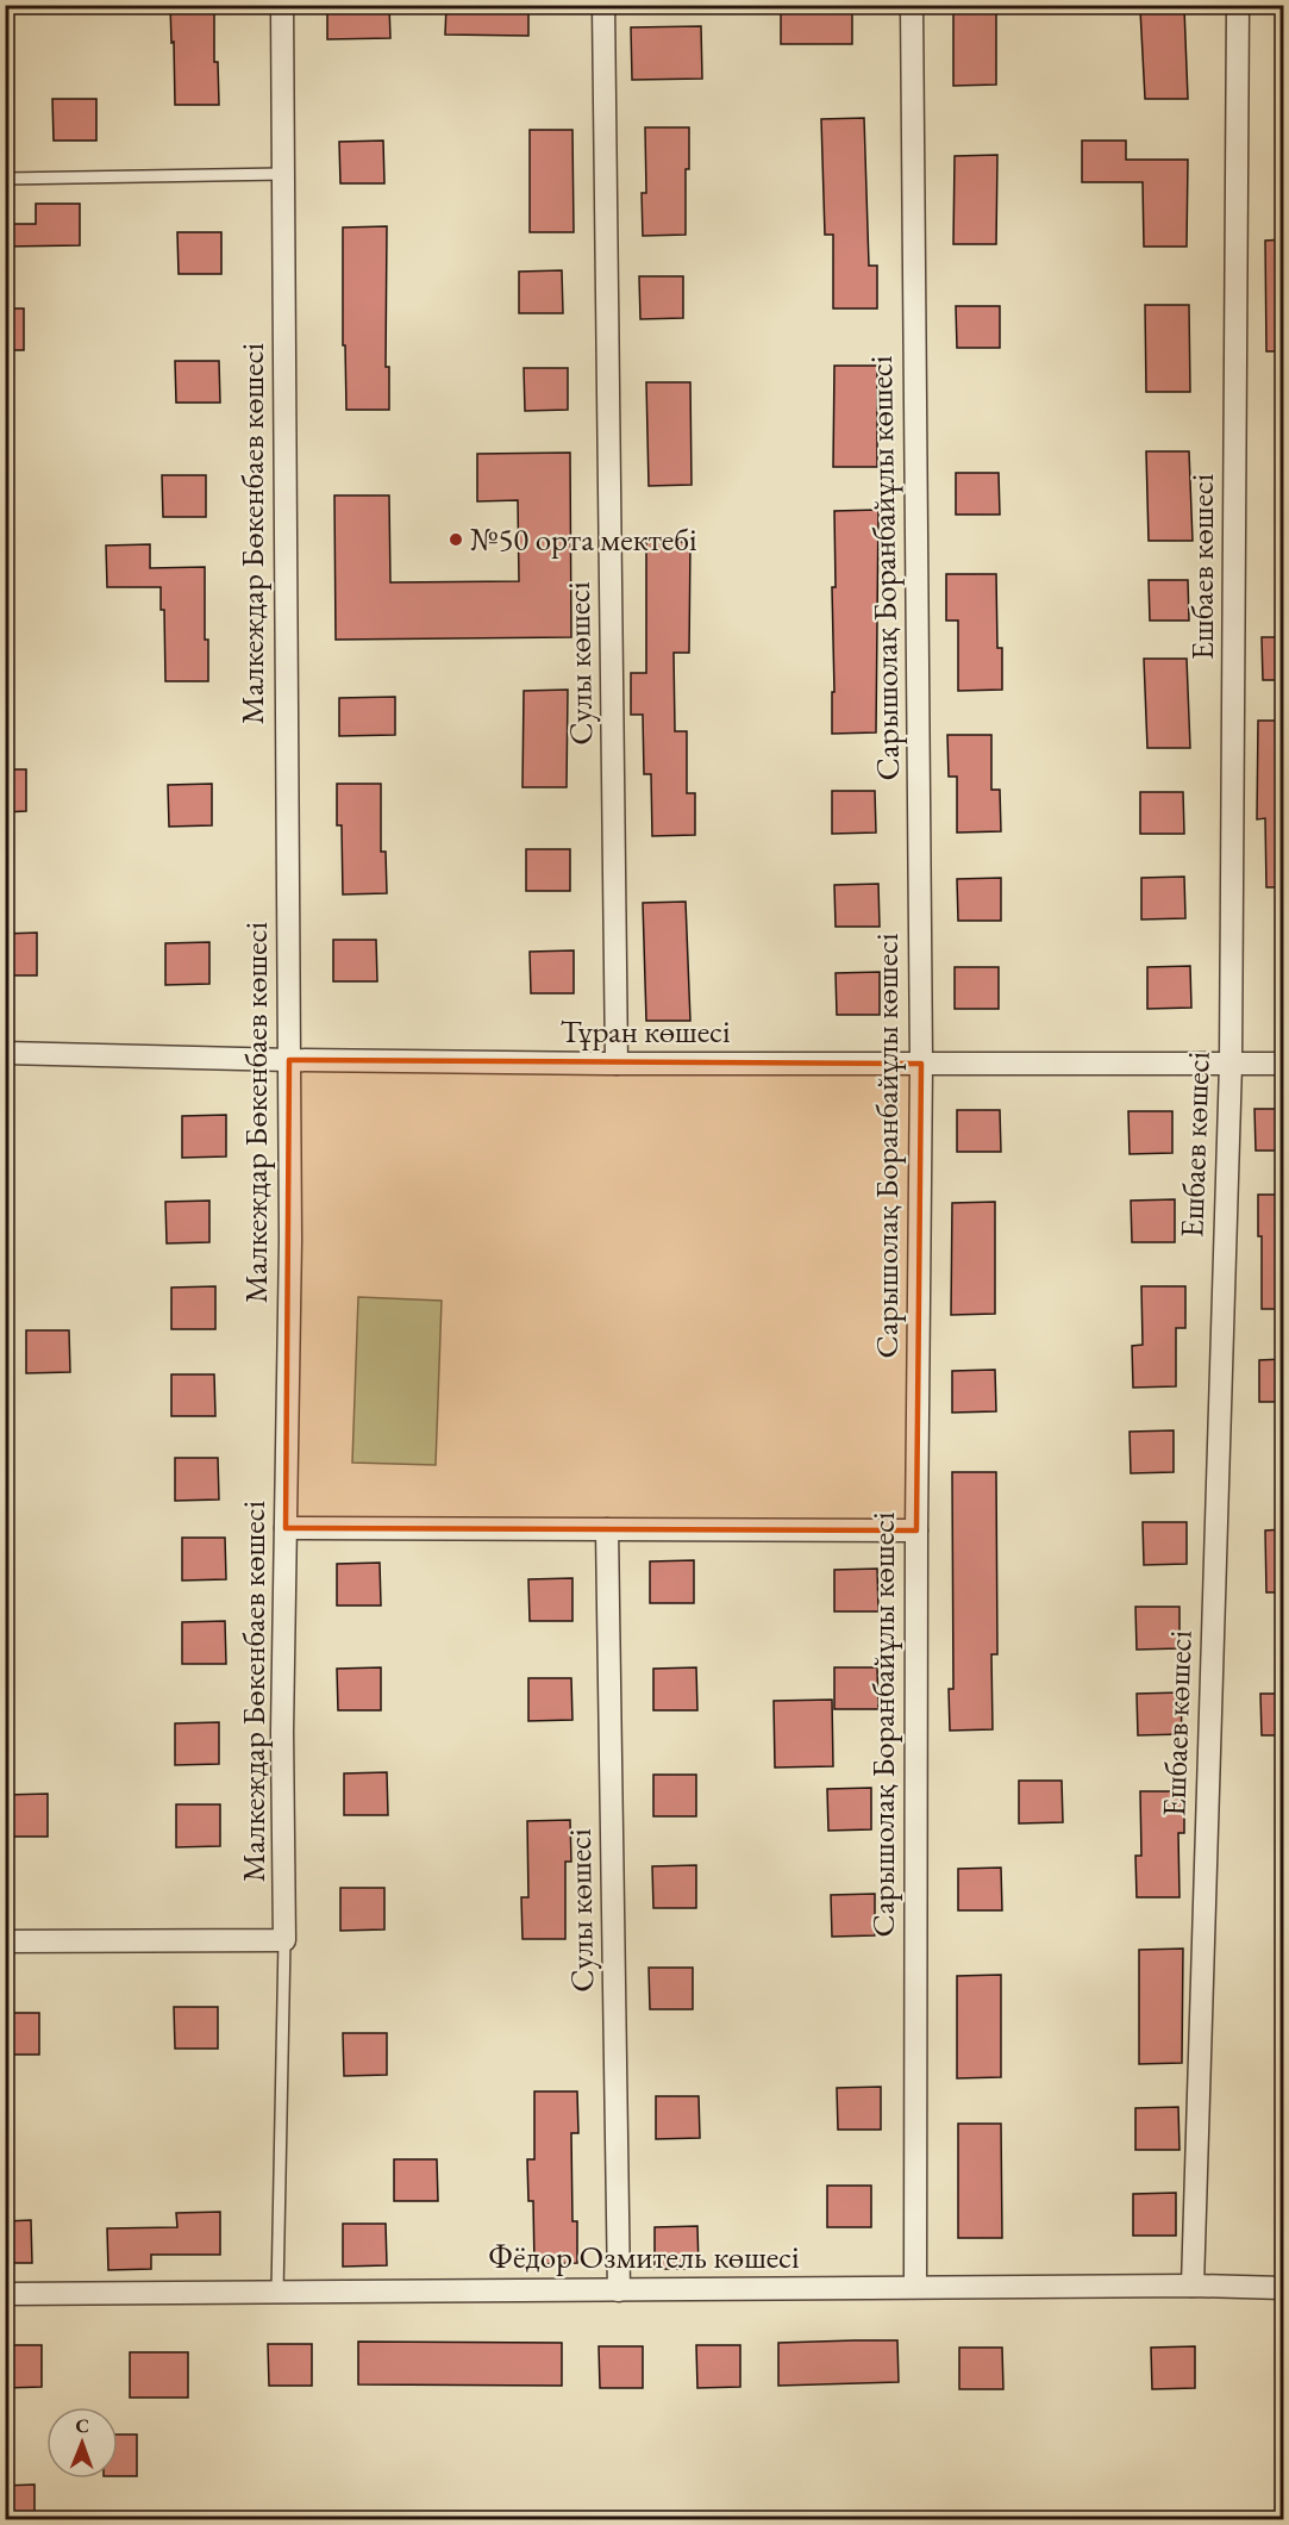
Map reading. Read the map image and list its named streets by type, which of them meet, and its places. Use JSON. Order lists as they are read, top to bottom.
{
  "streets": {
    "street": [
      "Малкеждар Бөкенбаев көшесі",
      "Ешбаев көшесі",
      "Сарышолақ Боранбайұлы көшесі",
      "Сулы көшесі",
      "Тұран көшесі",
      "Фёдор Озмитель көшесі"
    ]
  },
  "crossings": [
    ["Малкеждар Бөкенбаев көшесі", "Тұран көшесі"],
    ["Ешбаев көшесі", "Тұран көшесі"],
    ["Ешбаев көшесі", "Фёдор Озмитель көшесі"],
    ["Сарышолақ Боранбайұлы көшесі", "Тұран көшесі"],
    ["Сарышолақ Боранбайұлы көшесі", "Фёдор Озмитель көшесі"],
    ["Сулы көшесі", "Тұран көшесі"],
    ["Сулы көшесі", "Фёдор Озмитель көшесі"]
  ],
  "places": ["№50 орта мектебі"],
  "north": "top"
}
